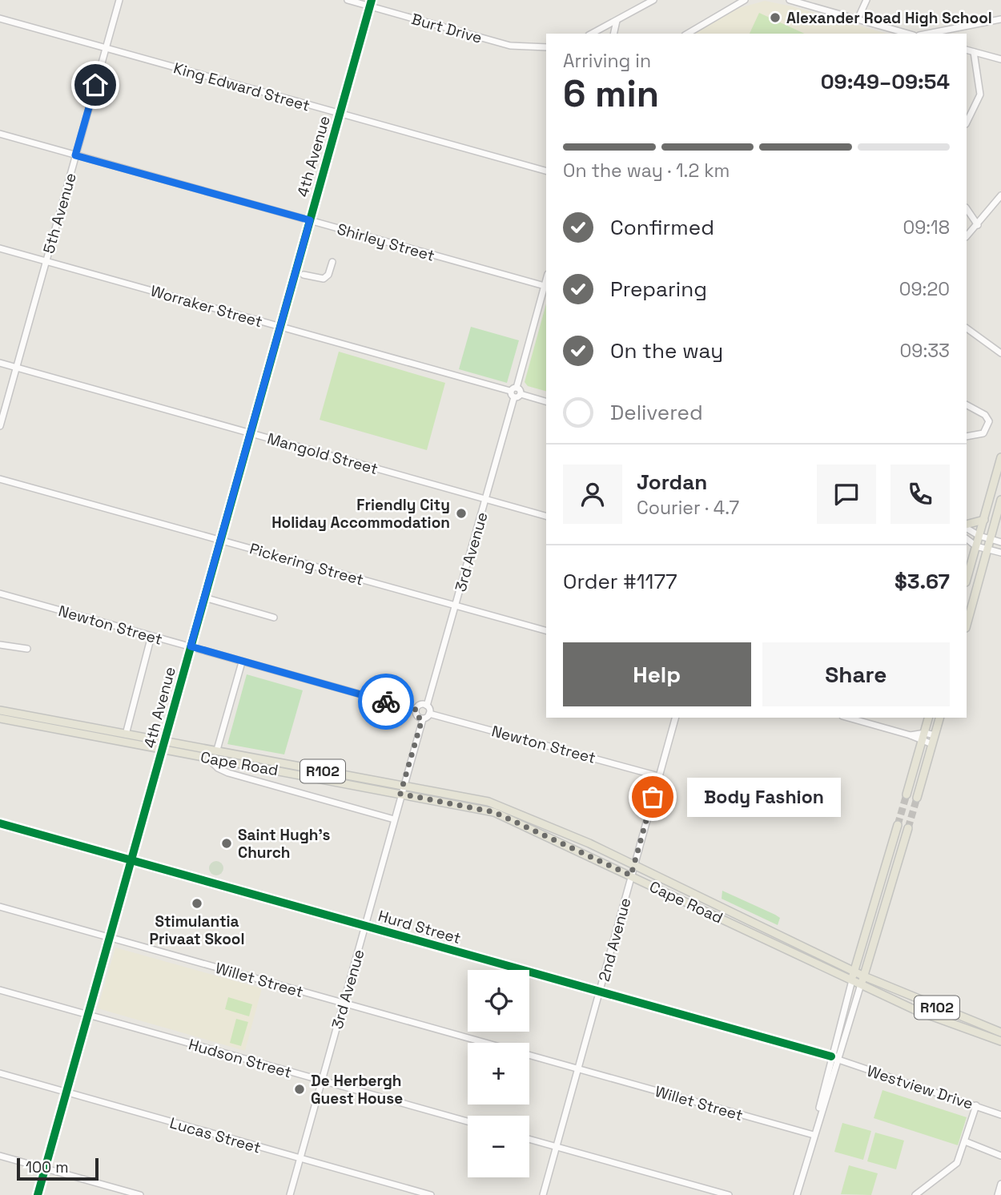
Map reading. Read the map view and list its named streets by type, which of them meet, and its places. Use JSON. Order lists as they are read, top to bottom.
{
  "streets": {
    "main road": ["Cape Road", "R102"],
    "street": [
      "Burt Drive",
      "King Edward Street",
      "4th Avenue",
      "5th Avenue",
      "Shirley Street",
      "Worraker Street",
      "Mangold Street",
      "3rd Avenue",
      "Pickering Street",
      "Newton Street",
      "Hurd Street",
      "2nd Avenue",
      "Willet Street",
      "Hudson Street",
      "Westview Drive",
      "Lucas Street"
    ]
  },
  "crossings": [
    ["Burt Drive", "4th Avenue"],
    ["King Edward Street", "4th Avenue"],
    ["King Edward Street", "5th Avenue"],
    ["4th Avenue", "Shirley Street"],
    ["4th Avenue", "Worraker Street"],
    ["4th Avenue", "Mangold Street"],
    ["4th Avenue", "Pickering Street"],
    ["4th Avenue", "Newton Street"],
    ["4th Avenue", "Cape Road"],
    ["4th Avenue", "Hurd Street"],
    ["4th Avenue", "Willet Street"],
    ["4th Avenue", "Hudson Street"],
    ["4th Avenue", "Lucas Street"],
    ["5th Avenue", "Shirley Street"],
    ["5th Avenue", "Worraker Street"],
    ["5th Avenue", "Mangold Street"],
    ["Mangold Street", "3rd Avenue"],
    ["3rd Avenue", "Pickering Street"],
    ["3rd Avenue", "Newton Street"],
    ["3rd Avenue", "Cape Road"],
    ["3rd Avenue", "Hurd Street"],
    ["3rd Avenue", "Willet Street"],
    ["3rd Avenue", "Hudson Street"],
    ["3rd Avenue", "Lucas Street"],
    ["Newton Street", "2nd Avenue"],
    ["Cape Road", "2nd Avenue"],
    ["Hurd Street", "2nd Avenue"],
    ["2nd Avenue", "Willet Street"]
  ],
  "places": [
    "Alexander Road High School",
    "Friendly City Holiday Accommodation",
    "Body Fashion",
    "Saint Hugh's Church",
    "Stimulantia Privaat Skool",
    "De Herbergh Guest House"
  ],
  "scale_bar": "100 m",
  "page": {
    "heading": ["6 min", "Arriving in", "09:49–09:54"],
    "panel": [
      "Jordan",
      "Courier · 4.7",
      "Order #1177",
      "$3.67"
    ],
    "bar": "On the way · 1.2 km",
    "list": [
      ["Confirmed", "09:18"],
      ["Preparing", "09:20"],
      ["On the way", "09:33"],
      "Delivered"
    ],
    "buttons": ["Help", "Share"],
    "bubble": "Body Fashion",
    "map_buttons": ["+", "−"],
    "scale": "100 m"
  }
}
